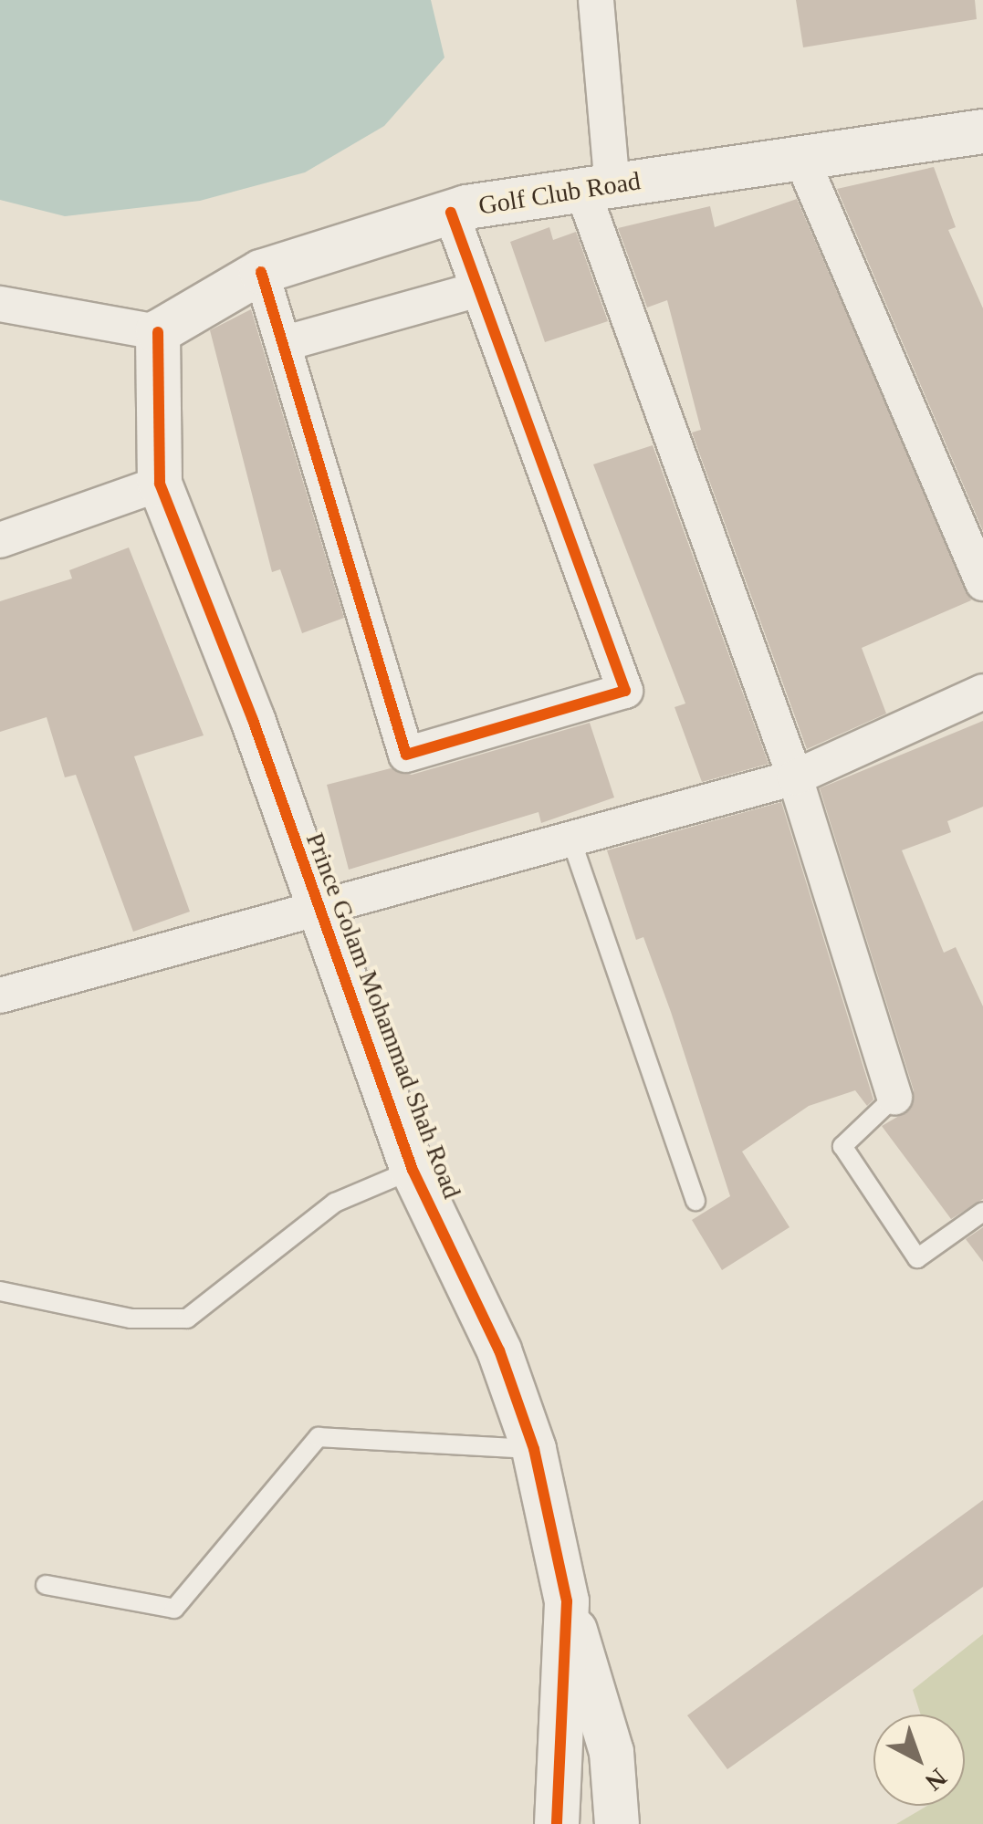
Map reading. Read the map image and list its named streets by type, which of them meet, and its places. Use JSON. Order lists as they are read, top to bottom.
{
  "streets": {
    "street": ["Golf Club Road", "Prince Golam Mohammad Shah Road"]
  },
  "crossings": [
    ["Golf Club Road", "Prince Golam Mohammad Shah Road"]
  ],
  "north": "bottom right"
}
